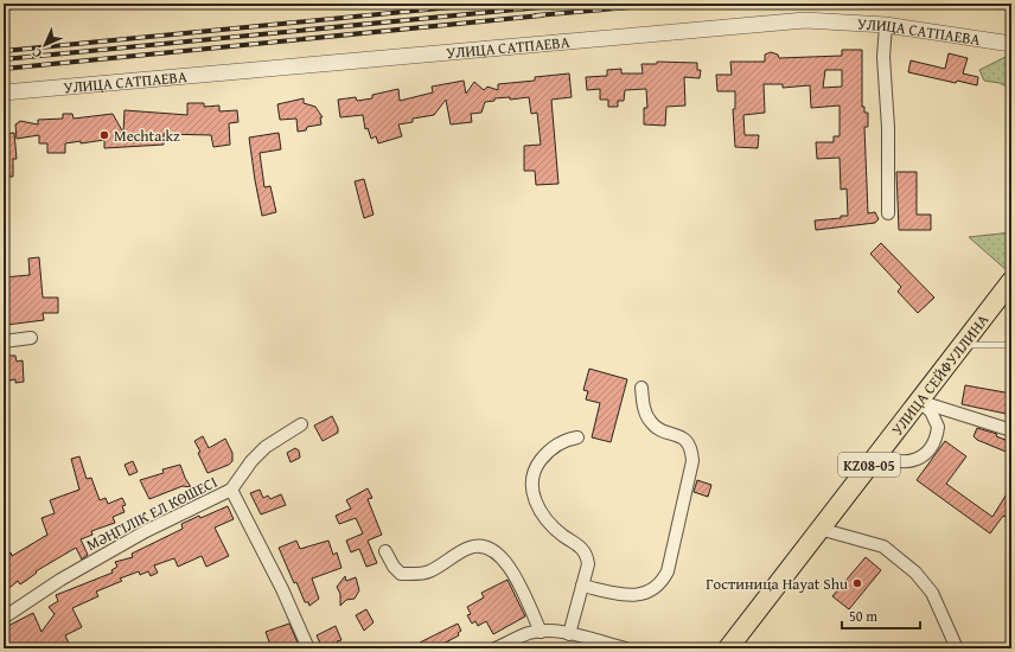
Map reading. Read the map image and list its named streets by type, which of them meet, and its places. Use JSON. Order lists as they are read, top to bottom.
{
  "streets": {
    "main road": ["УЛИЦА СЕЙФУЛЛИНА", "KZ08-05"],
    "street": ["УЛИЦА САТПАЕВА", "МӘҢГІЛІК ЕЛ КӨШЕСІ"]
  },
  "places": ["Mechta.kz", "Гостиница Hayat Shu"],
  "scale_bar": "50 m",
  "north": "bottom left"
}
